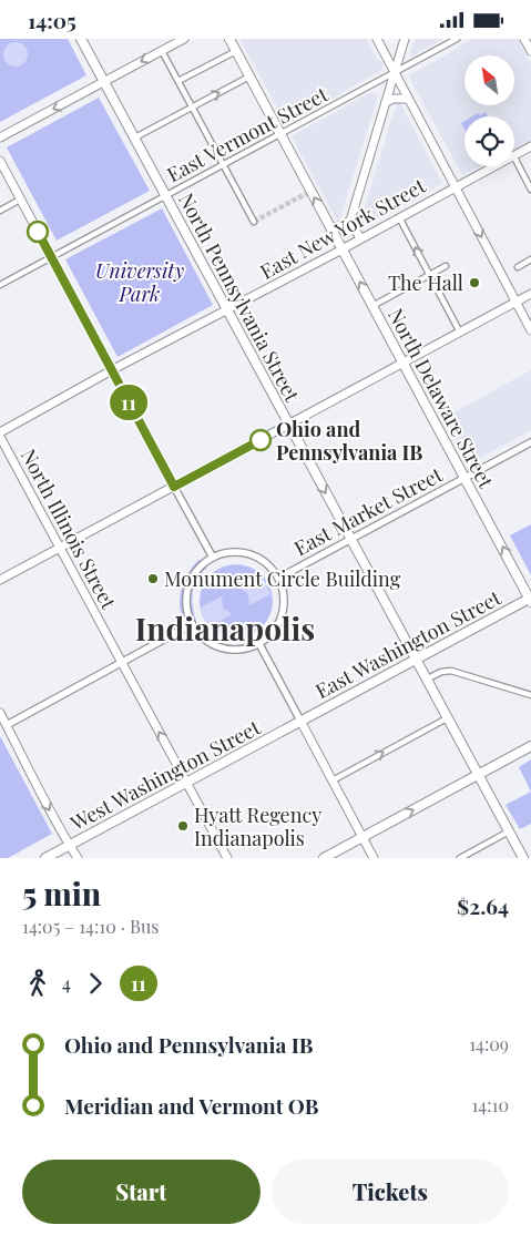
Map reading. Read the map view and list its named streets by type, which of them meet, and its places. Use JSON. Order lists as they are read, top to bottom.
{
  "streets": {
    "main road": [
      "East New York Street",
      "North Pennsylvania Street",
      "North Delaware Street",
      "North Illinois Street",
      "East Washington Street",
      "West Washington Street"
    ],
    "street": ["East Vermont Street", "East Market Street"]
  },
  "crossings": [
    ["East Vermont Street", "North Pennsylvania Street"],
    ["East Vermont Street", "North Delaware Street"],
    ["East New York Street", "North Pennsylvania Street"],
    ["East New York Street", "North Delaware Street"],
    ["North Pennsylvania Street", "East Market Street"],
    ["North Pennsylvania Street", "East Washington Street"],
    ["North Delaware Street", "East Market Street"],
    ["North Delaware Street", "East Washington Street"],
    ["North Illinois Street", "West Washington Street"],
    ["East Washington Street", "West Washington Street"]
  ],
  "one_way": ["North Delaware Street"],
  "districts": ["Indianapolis"],
  "parks": ["University Park"],
  "places": [
    "The Hall",
    "Ohio and Pennsylvania IB",
    "Monument Circle Building",
    "Hyatt Regency Indianapolis"
  ],
  "lines": ["bus line 11"],
  "north": "top left",
  "page": {
    "status": "14:05",
    "on_map": "11",
    "heading": ["5 min", "14:05 – 14:10 · Bus", "$2.64"],
    "legs": ["4", "11"],
    "list": [
      {
        "name": "Ohio and Pennsylvania IB",
        "value": "14:09"
      },
      {
        "name": "Meridian and Vermont OB",
        "value": "14:10"
      }
    ],
    "buttons": ["Start", "Tickets"]
  }
}
